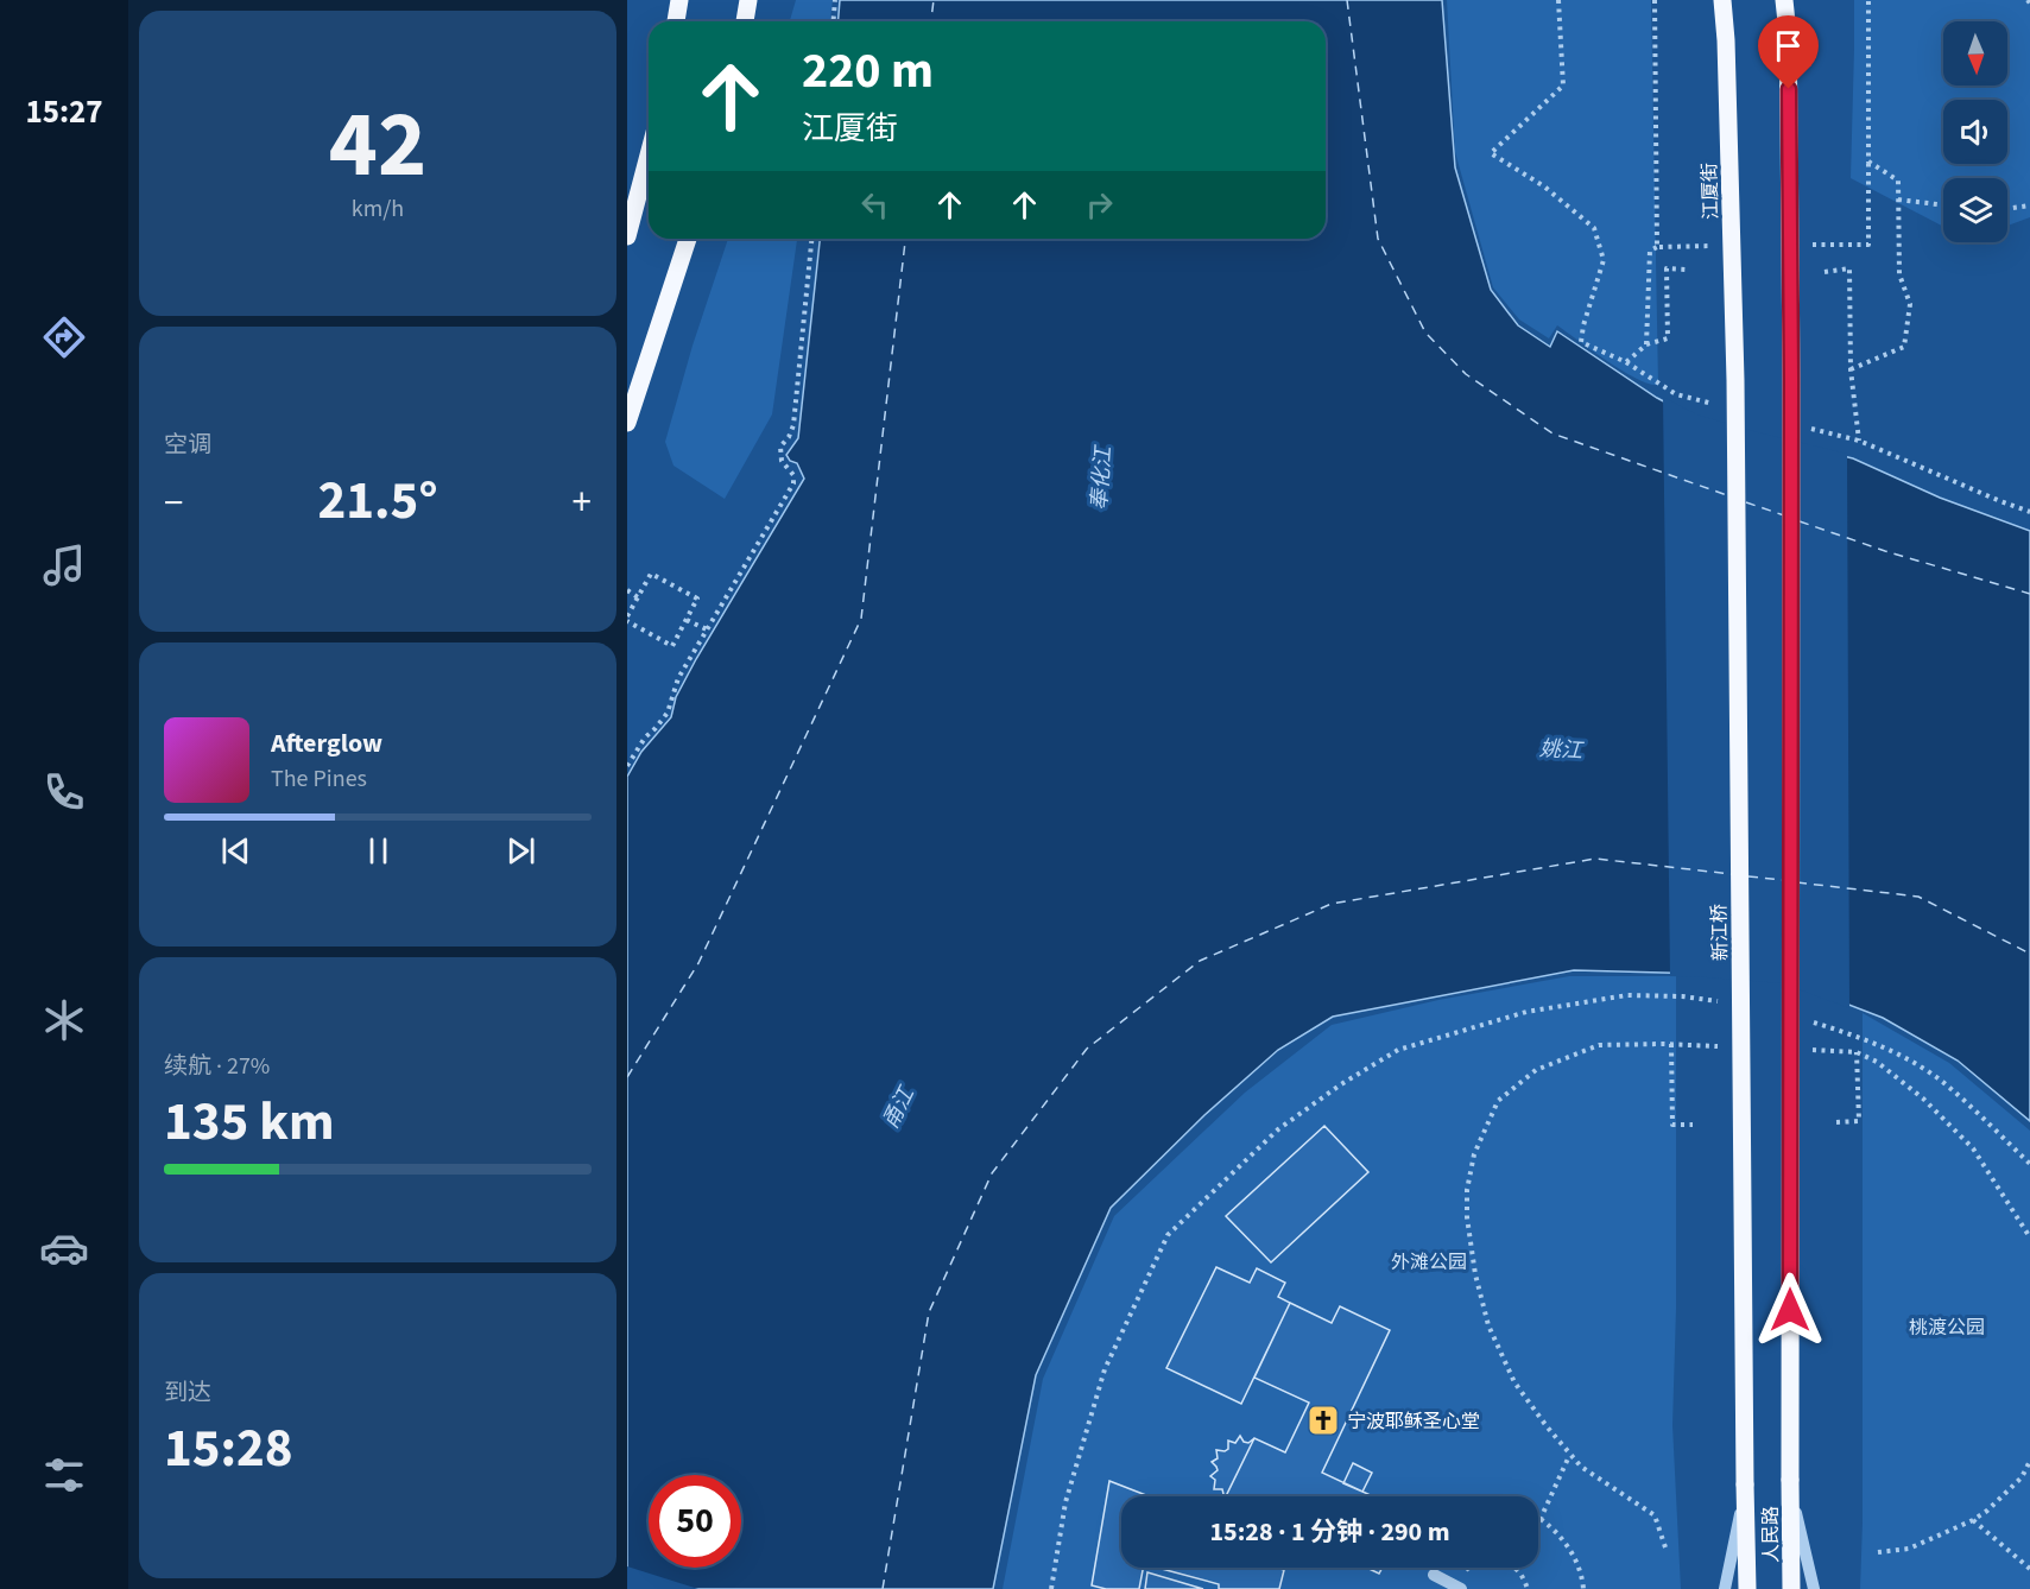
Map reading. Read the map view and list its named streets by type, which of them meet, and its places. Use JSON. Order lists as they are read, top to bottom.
{
  "streets": {
    "main road": ["江厦街", "新江桥", "人民路"]
  },
  "crossings": [
    ["江厦街", "新江桥"],
    ["新江桥", "人民路"]
  ],
  "water": ["奉化江", "姚江", "甬江"],
  "parks": ["外滩公园", "桃渡公园"],
  "places": {
    "church": ["宁波耶稣圣心堂"]
  },
  "north": "bottom",
  "page": {
    "tabs": "15:27",
    "tile": [
      ["42", "km/h"],
      "空调",
      ["续航 · 27%", "135 km"],
      ["到达", "15:28"]
    ],
    "turn": ["220 m", "江厦街"],
    "heat": ["−", "21.5°", "+"],
    "song": ["Afterglow", "The Pines"],
    "limit": "50",
    "trip": "15:28 · 1 分钟 · 290 m"
  }
}
